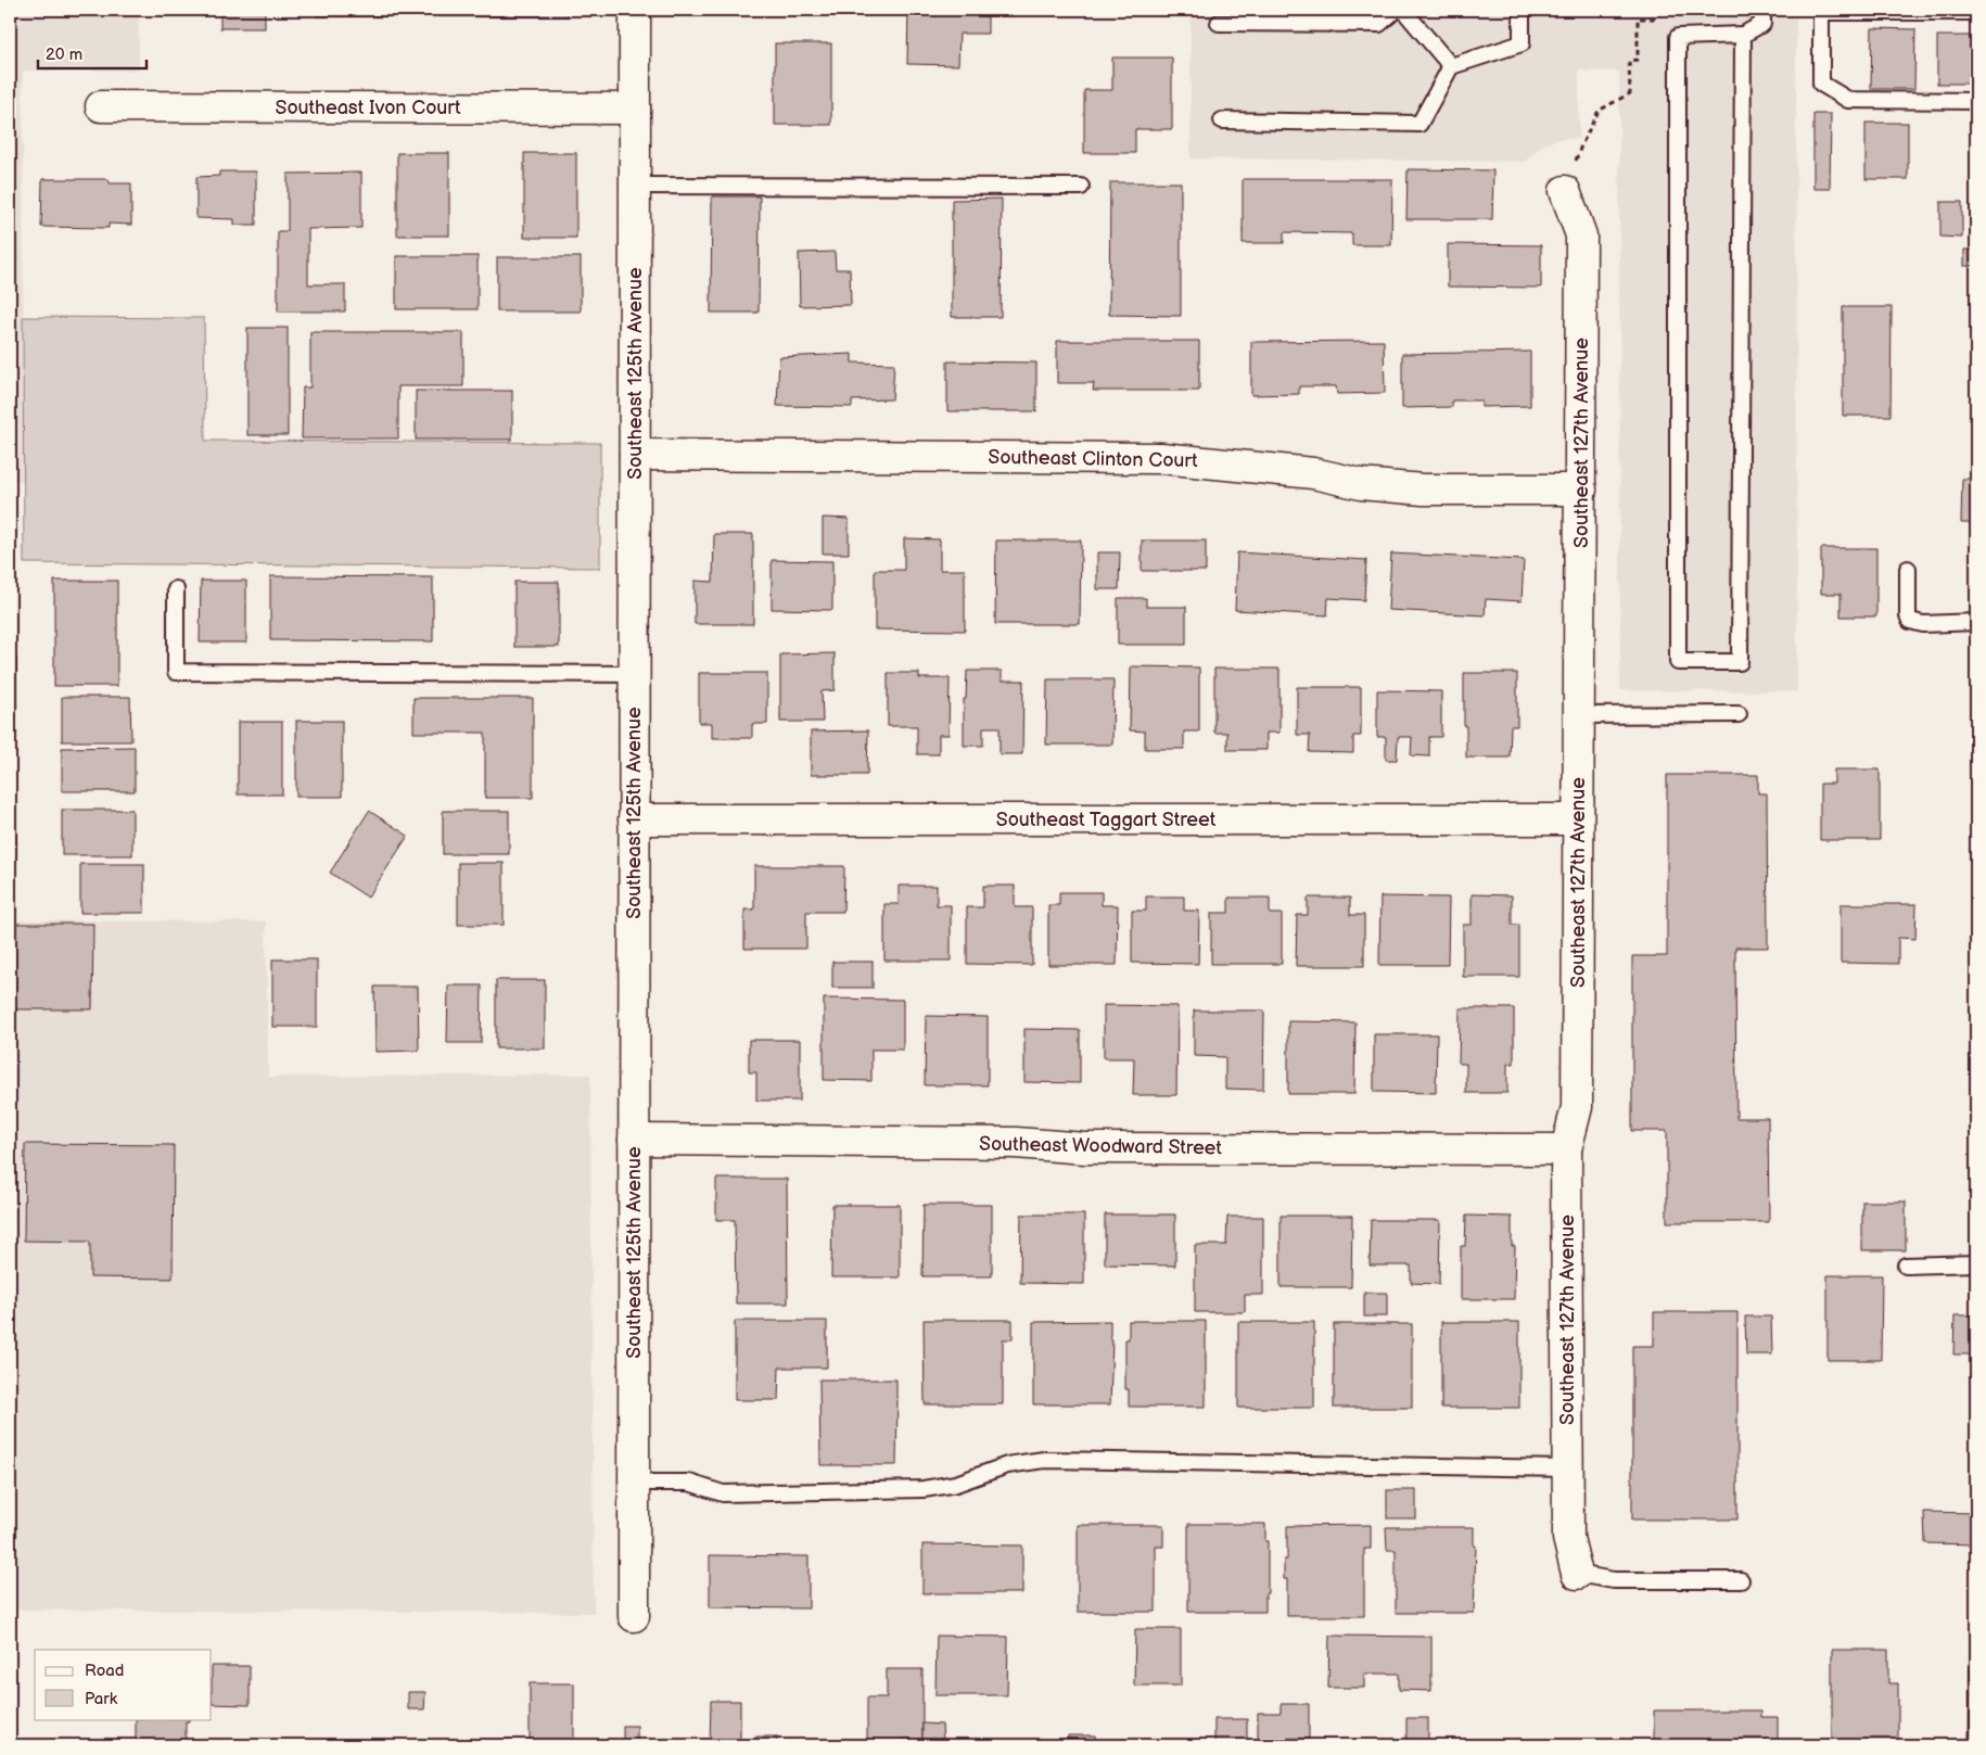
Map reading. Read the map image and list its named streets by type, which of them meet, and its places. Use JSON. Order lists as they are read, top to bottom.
{
  "streets": {
    "street": [
      "Southeast Ivon Court",
      "Southeast 125th Avenue",
      "Southeast 127th Avenue",
      "Southeast Clinton Court",
      "Southeast Taggart Street",
      "Southeast Woodward Street"
    ]
  },
  "crossings": [
    ["Southeast Ivon Court", "Southeast 125th Avenue"],
    ["Southeast 125th Avenue", "Southeast Clinton Court"],
    ["Southeast 125th Avenue", "Southeast Taggart Street"],
    ["Southeast 125th Avenue", "Southeast Woodward Street"],
    ["Southeast 127th Avenue", "Southeast Clinton Court"],
    ["Southeast 127th Avenue", "Southeast Taggart Street"],
    ["Southeast 127th Avenue", "Southeast Woodward Street"]
  ],
  "legend": ["Road", "Park"],
  "scale_bar": "20 m"
}
